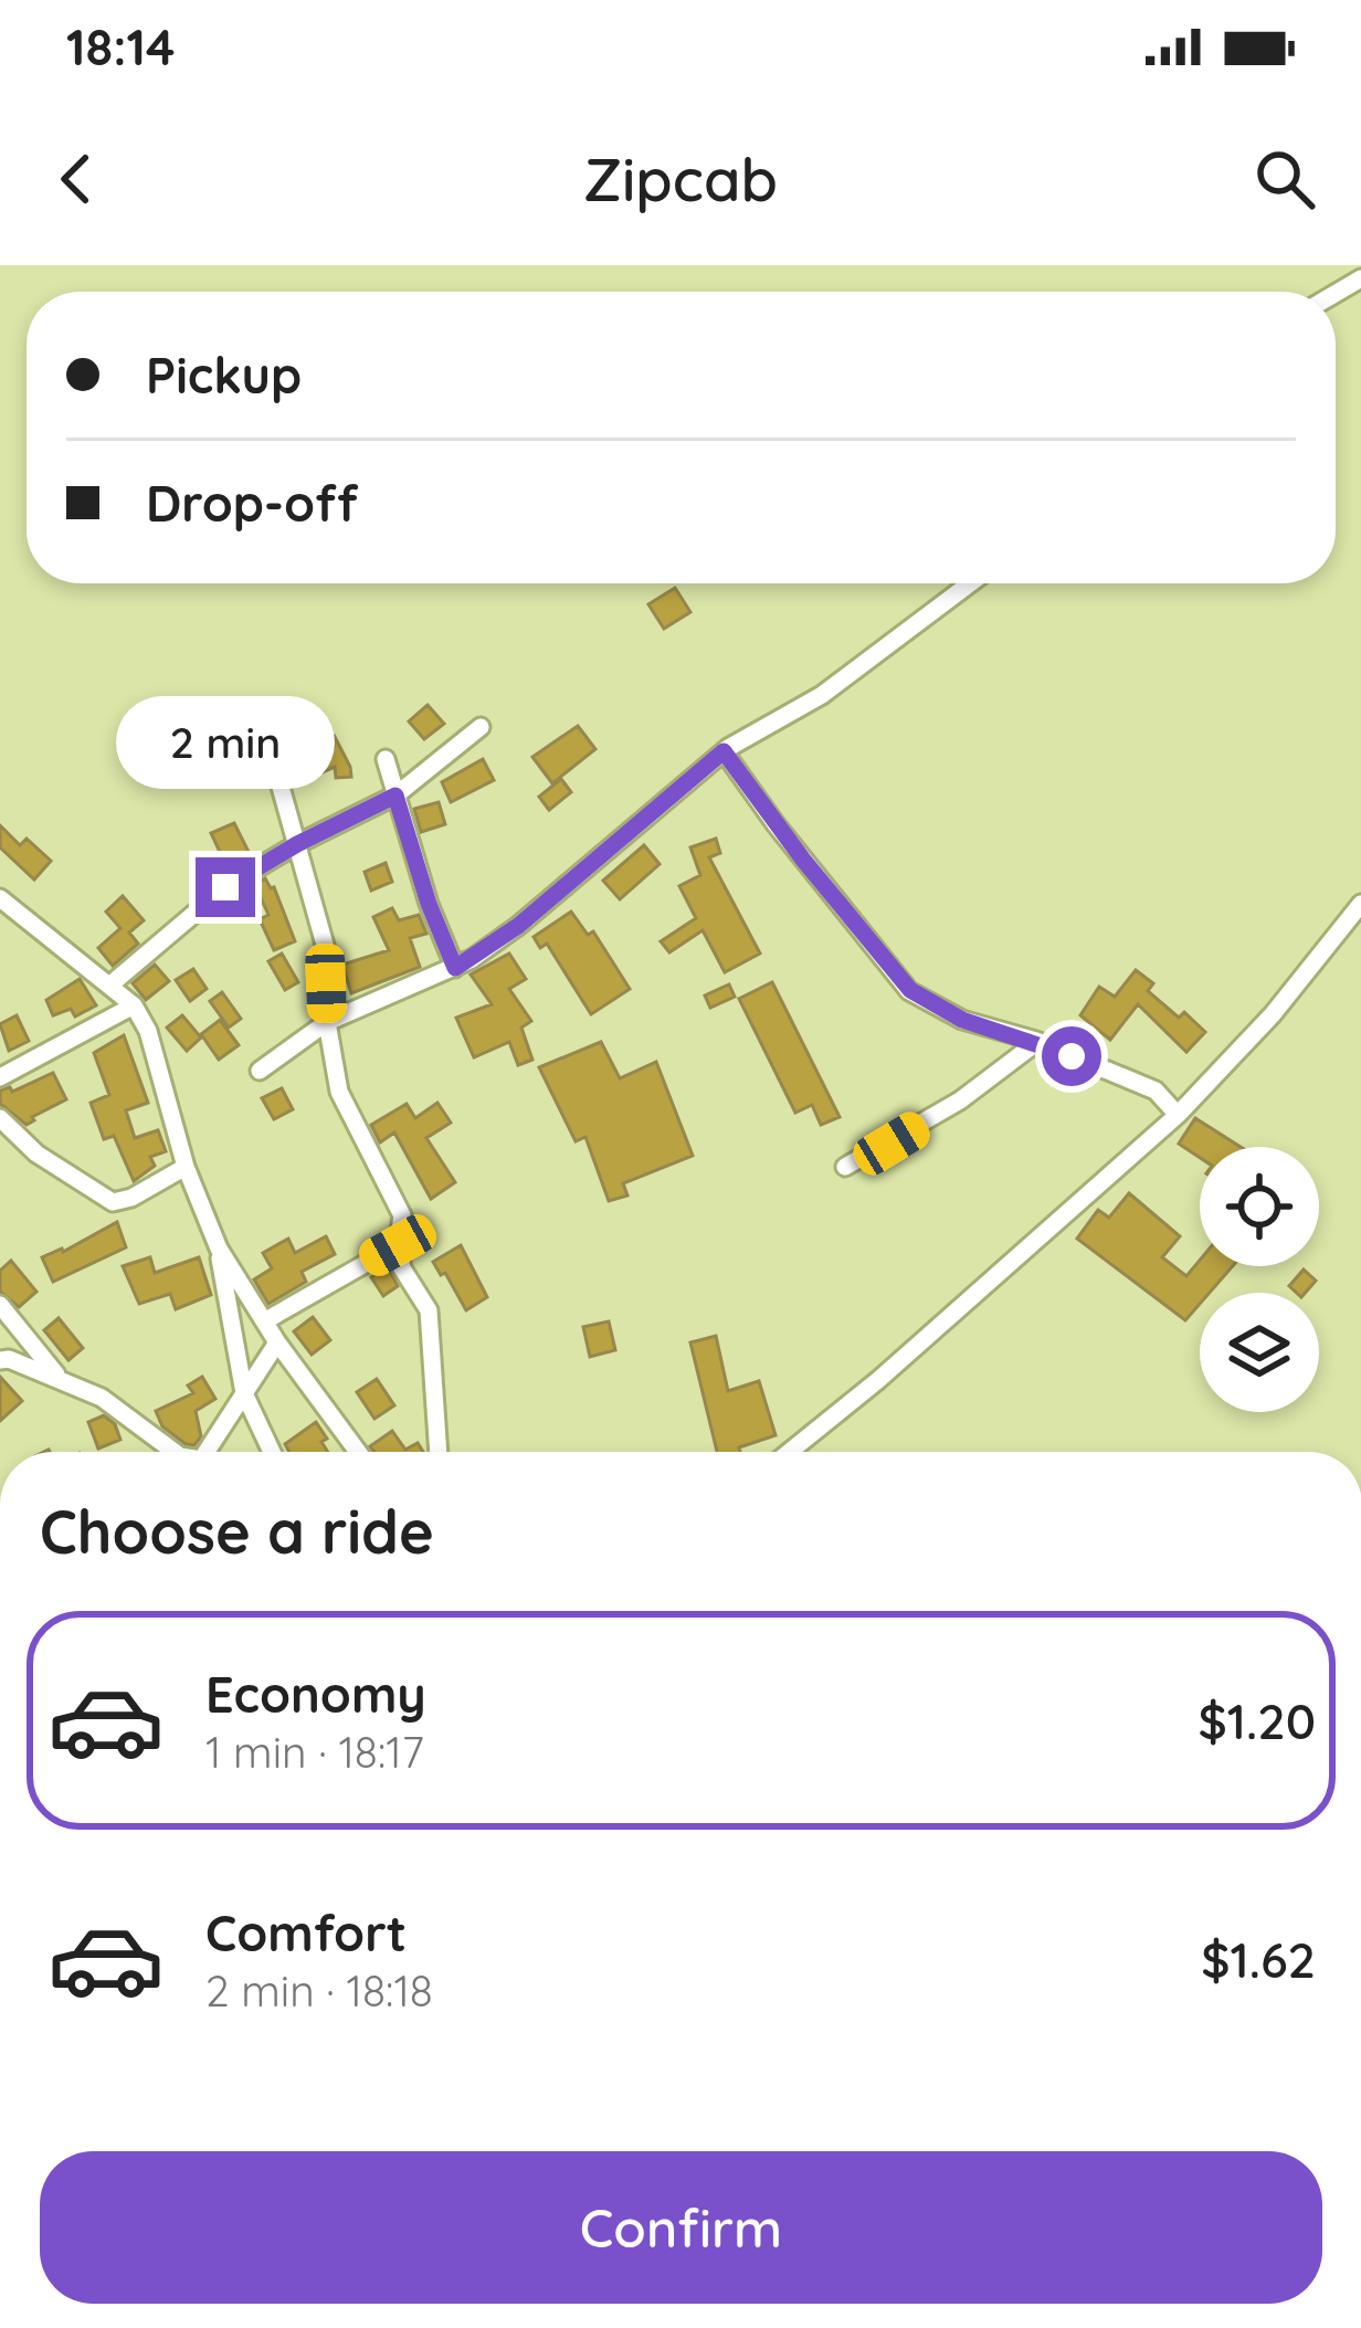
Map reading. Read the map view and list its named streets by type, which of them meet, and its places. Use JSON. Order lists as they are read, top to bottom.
{
  "page": {
    "status": "18:14",
    "header": "Zipcab",
    "banner": ["Pickup", "Drop-off"],
    "bubble": "2 min",
    "heading": "Choose a ride",
    "list": [
      {
        "name": "Economy",
        "note": "1 min · 18:17",
        "value": "$1.20"
      },
      {
        "name": "Comfort",
        "note": "2 min · 18:18",
        "value": "$1.62"
      }
    ],
    "buttons": "Confirm"
  }
}
